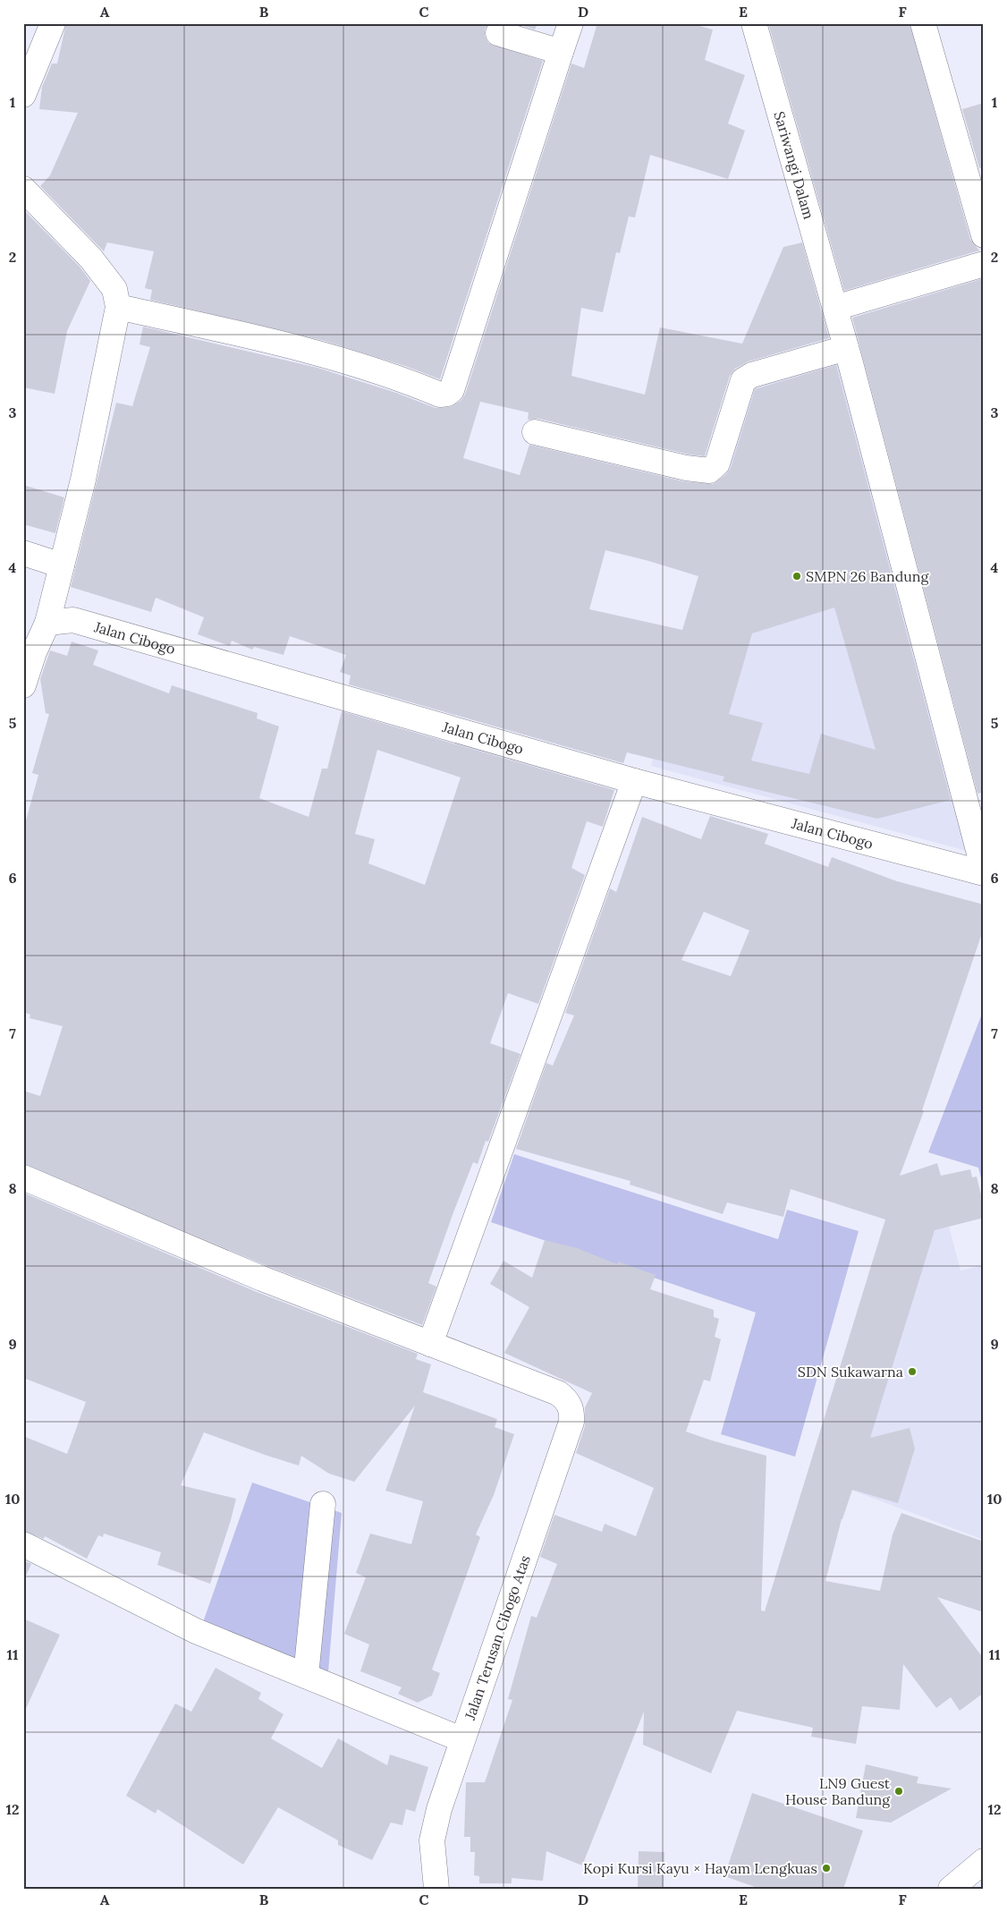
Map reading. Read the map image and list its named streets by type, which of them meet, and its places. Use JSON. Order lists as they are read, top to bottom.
{
  "streets": {
    "street": ["Sariwangi Dalam", "Jalan Cibogo", "Jalan Terusan Cibogo Atas"]
  },
  "crossings": [
    ["Sariwangi Dalam", "Jalan Cibogo"]
  ],
  "places": [
    "SMPN 26 Bandung",
    "SDN Sukawarna",
    "LN9 Guest House Bandung",
    "Kopi Kursi Kayu × Hayam Lengkuas"
  ],
  "grid": {
    "columns": [
      "A",
      "B",
      "C",
      "D",
      "E",
      "F"
    ],
    "rows": [
      "1",
      "2",
      "3",
      "4",
      "5",
      "6",
      "7",
      "8",
      "9",
      "10",
      "11",
      "12"
    ]
  }
}
